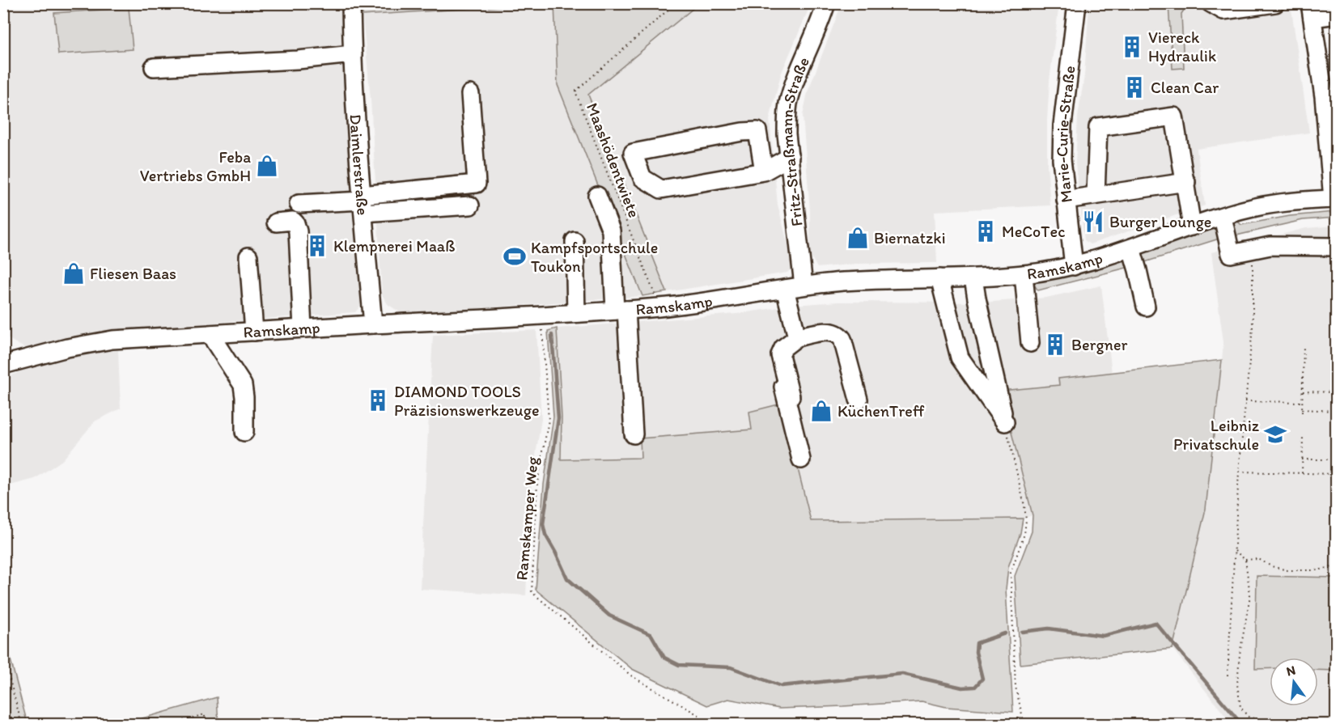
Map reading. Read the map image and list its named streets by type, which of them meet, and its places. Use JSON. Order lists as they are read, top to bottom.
{
  "streets": {
    "street": [
      "Marie-Curie-Straße",
      "Fritz-Straßmann-Straße",
      "Daimlerstraße",
      "Ramskamp"
    ],
    "path": ["Maashödentwiete", "Ramskamper Weg"]
  },
  "crossings": [
    ["Marie-Curie-Straße", "Ramskamp"],
    ["Fritz-Straßmann-Straße", "Ramskamp"],
    ["Maashödentwiete", "Ramskamp"],
    ["Daimlerstraße", "Ramskamp"],
    ["Ramskamp", "Ramskamper Weg"]
  ],
  "places": {
    "building": [
      "Viereck Hydraulik",
      "Clean Car",
      "MeCoTec",
      "Klempnerei Maaß",
      "Bergner",
      "DIAMOND TOOLS Präzisionswerkzeuge"
    ],
    "shop": [
      "Feba Vertriebs GmbH",
      "Biernatzki",
      "Fliesen Baas",
      "KüchenTreff"
    ],
    "restaurant": ["Burger Lounge"],
    "sports": ["Kampfsportschule Toukon"],
    "school or university": ["Leibniz Privatschule"]
  },
  "north": "top"
}
